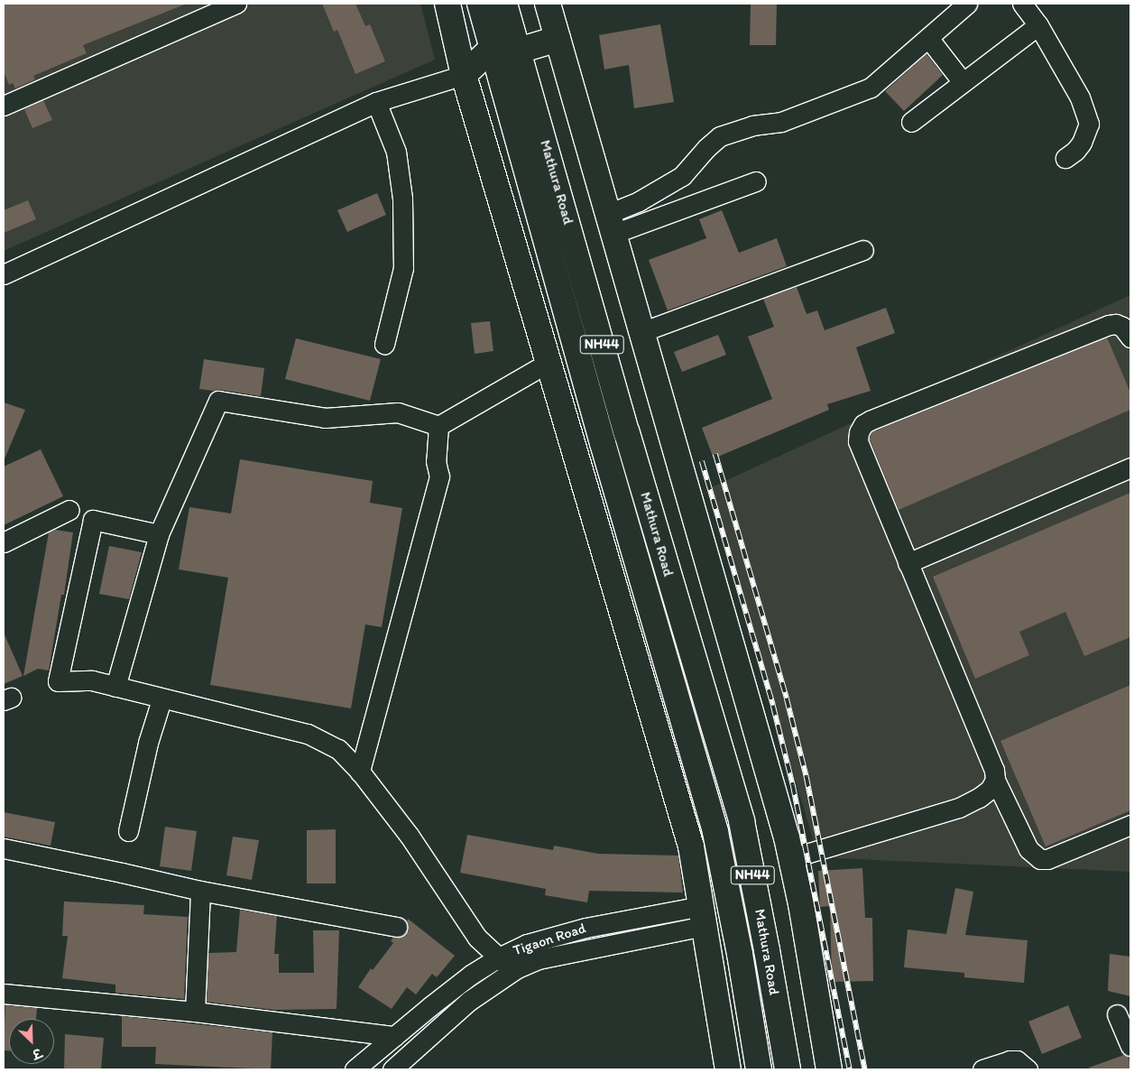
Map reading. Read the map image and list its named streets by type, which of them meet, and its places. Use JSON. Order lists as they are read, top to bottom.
{
  "streets": {
    "main road": ["Mathura Road", "NH44"],
    "street": ["Tigaon Road"]
  },
  "north": "bottom right"
}
